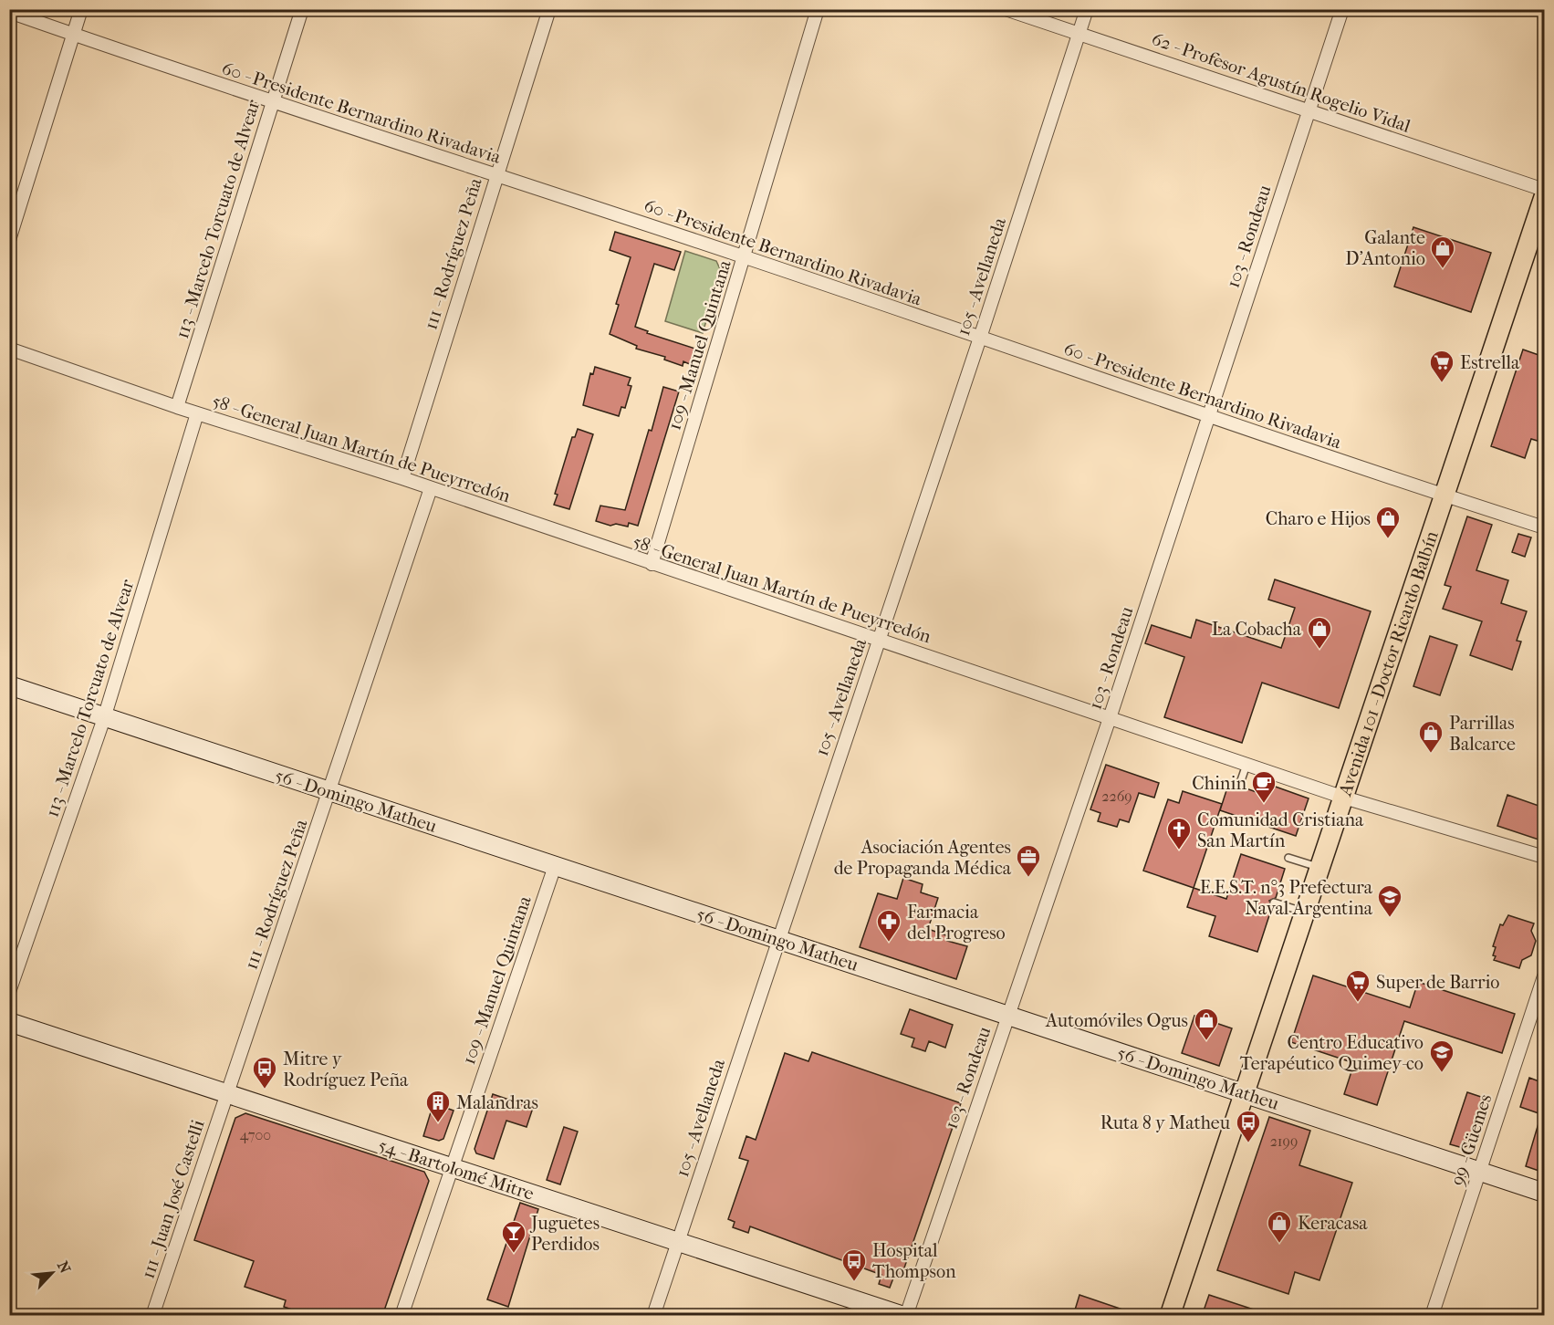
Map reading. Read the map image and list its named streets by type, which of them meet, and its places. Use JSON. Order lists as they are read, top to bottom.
{
  "streets": {
    "main road": ["Avenida 101 - Doctor Ricardo Balbín"],
    "street": [
      "62 - Profesor Agustín Rogelio Vidal",
      "60 - Presidente Bernardino Rivadavia",
      "113 - Marcelo Torcuato de Alvear",
      "103 - Rondeau",
      "111 - Rodríguez Peña",
      "105 - Avellaneda",
      "109 - Manuel Quintana",
      "58 - General Juan Martín de Pueyrredón",
      "56 - Domingo Matheu",
      "99 - Güemes",
      "54 - Bartolomé Mitre",
      "111 - Juan José Castelli"
    ]
  },
  "crossings": [
    ["62 - Profesor Agustín Rogelio Vidal", "103 - Rondeau"],
    ["62 - Profesor Agustín Rogelio Vidal", "105 - Avellaneda"],
    ["60 - Presidente Bernardino Rivadavia", "113 - Marcelo Torcuato de Alvear"],
    ["60 - Presidente Bernardino Rivadavia", "103 - Rondeau"],
    ["60 - Presidente Bernardino Rivadavia", "111 - Rodríguez Peña"],
    ["60 - Presidente Bernardino Rivadavia", "105 - Avellaneda"],
    ["60 - Presidente Bernardino Rivadavia", "109 - Manuel Quintana"],
    ["60 - Presidente Bernardino Rivadavia", "Avenida 101 - Doctor Ricardo Balbín"],
    ["113 - Marcelo Torcuato de Alvear", "58 - General Juan Martín de Pueyrredón"],
    ["113 - Marcelo Torcuato de Alvear", "56 - Domingo Matheu"],
    ["103 - Rondeau", "58 - General Juan Martín de Pueyrredón"],
    ["103 - Rondeau", "56 - Domingo Matheu"],
    ["103 - Rondeau", "54 - Bartolomé Mitre"],
    ["111 - Rodríguez Peña", "58 - General Juan Martín de Pueyrredón"],
    ["111 - Rodríguez Peña", "56 - Domingo Matheu"],
    ["111 - Rodríguez Peña", "54 - Bartolomé Mitre"],
    ["111 - Rodríguez Peña", "111 - Juan José Castelli"],
    ["105 - Avellaneda", "58 - General Juan Martín de Pueyrredón"],
    ["105 - Avellaneda", "56 - Domingo Matheu"],
    ["105 - Avellaneda", "54 - Bartolomé Mitre"],
    ["109 - Manuel Quintana", "58 - General Juan Martín de Pueyrredón"],
    ["109 - Manuel Quintana", "56 - Domingo Matheu"],
    ["109 - Manuel Quintana", "54 - Bartolomé Mitre"],
    ["58 - General Juan Martín de Pueyrredón", "Avenida 101 - Doctor Ricardo Balbín"],
    ["Avenida 101 - Doctor Ricardo Balbín", "56 - Domingo Matheu"],
    ["56 - Domingo Matheu", "99 - Güemes"],
    ["54 - Bartolomé Mitre", "111 - Juan José Castelli"]
  ],
  "places": {
    "shop": [
      "Galante D'Antonio",
      "Charo e Hijos",
      "La Cobacha",
      "Parrillas Balcarce",
      "Automóviles Ogus",
      "Keracasa"
    ],
    "supermarket": ["Estrella", "Super de Barrio"],
    "cafe": ["Chinin"],
    "church": ["Comunidad Cristiana San Martín"],
    "office": ["Asociación Agentes de Propaganda Médica"],
    "school or university": ["E.E.S.T. n°3 Prefectura Naval Argentina", "Centro Educativo Terapéutico Quimey-co"],
    "pharmacy": ["Farmacia del Progreso"],
    "bus stop": ["Mitre y Rodríguez Peña", "Ruta 8 y Matheu", "Hospital Thompson"],
    "building": ["Malandras"],
    "bar": ["Juguetes Perdidos"]
  },
  "house_numbers": ["2269", "4700", "2199"],
  "north": "top right"
}
